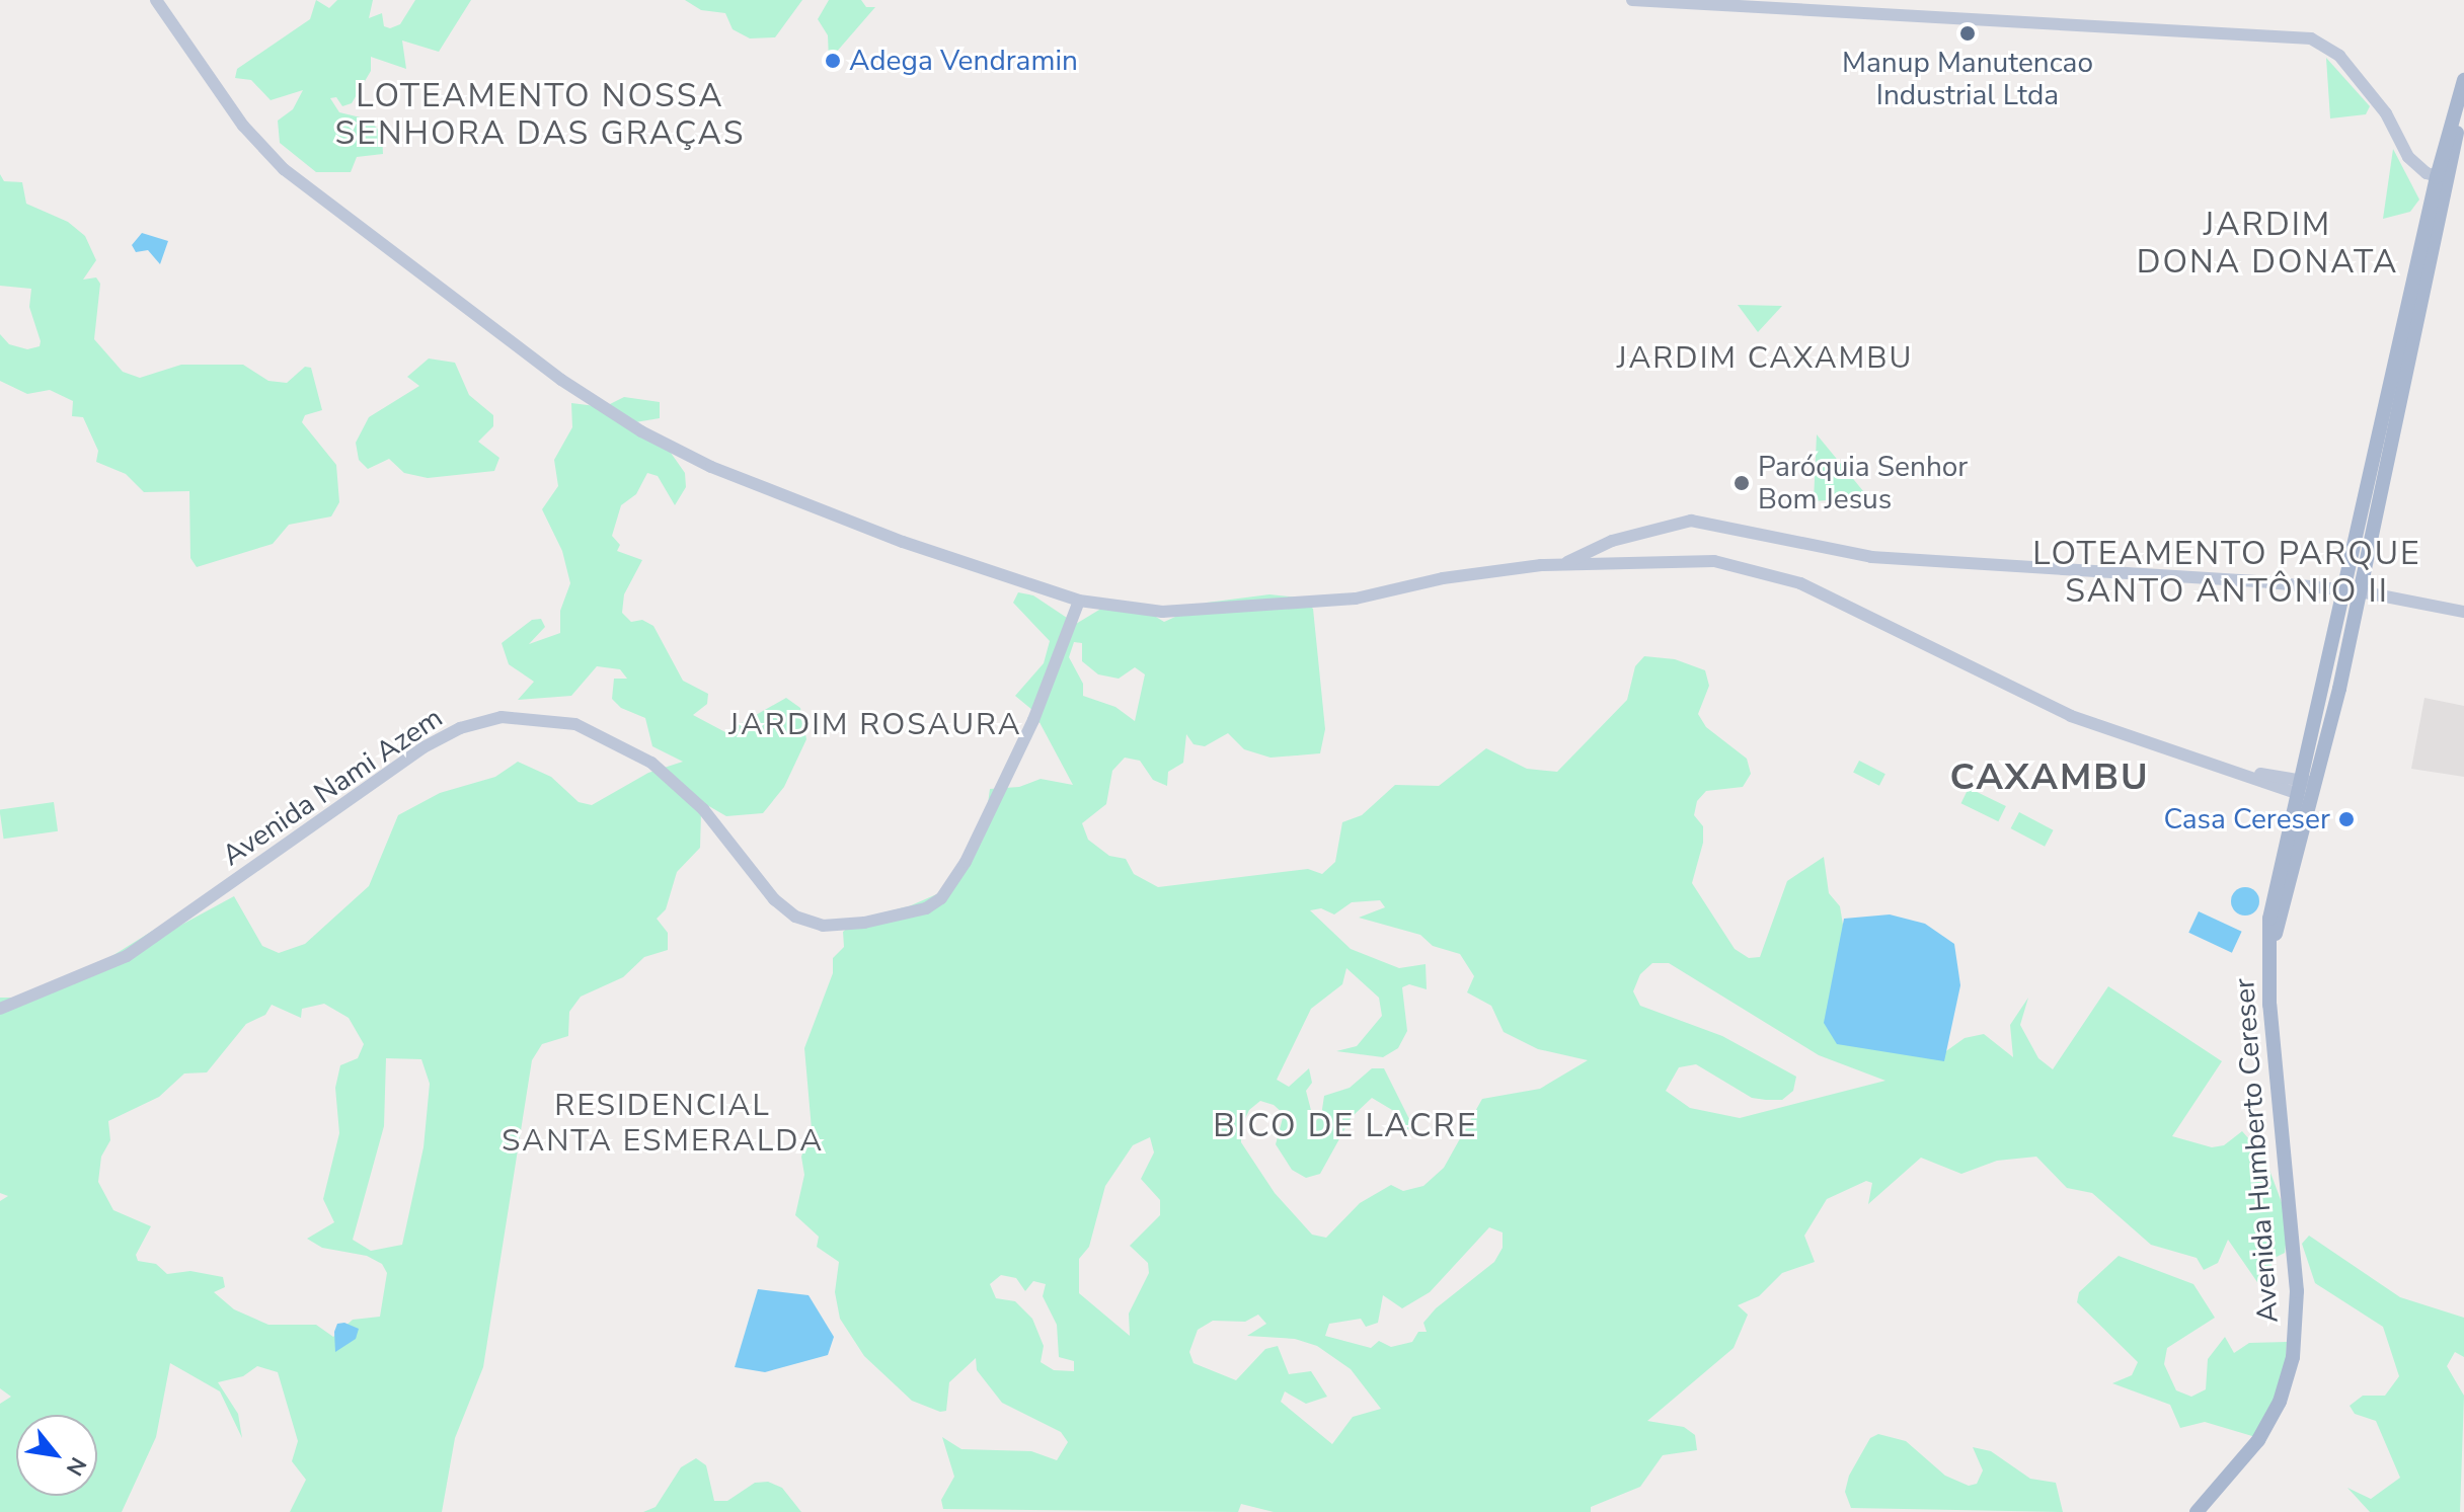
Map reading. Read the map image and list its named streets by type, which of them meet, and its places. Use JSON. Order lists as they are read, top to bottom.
{
  "streets": {
    "main road": ["Avenida Nami Azem", "Avenida Humberto Cereser"]
  },
  "districts": [
    "LOTEAMENTO NOSSA SENHORA DAS GRAÇAS",
    "JARDIM DONA DONATA",
    "JARDIM CAXAMBU",
    "LOTEAMENTO PARQUE SANTO ANTÔNIO II",
    "JARDIM ROSAURA",
    "CAXAMBU",
    "RESIDENCIAL SANTA ESMERALDA",
    "BICO DE LACRE"
  ],
  "places": [
    "Manup Manutencao Industrial Ltda",
    "Adega Vendramin",
    "Paróquia Senhor Bom Jesus",
    "Casa Cereser"
  ],
  "north": "bottom right"
}
